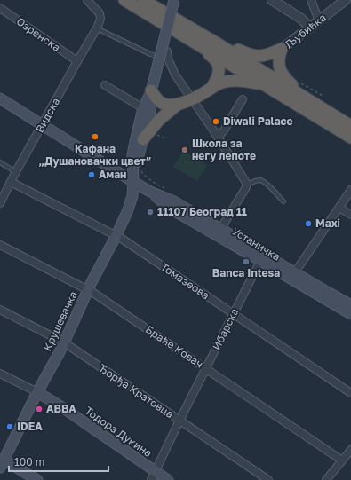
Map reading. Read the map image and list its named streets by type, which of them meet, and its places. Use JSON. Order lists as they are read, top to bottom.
{
  "streets": {
    "main road": ["Устаничка", "Крушевачка", "Тодора Дукина"],
    "street": [
      "Љубићка",
      "Озренска",
      "Видска",
      "Томазеова",
      "Ибарска",
      "Браће Ковач",
      "Ђорђа Кратовца"
    ]
  },
  "crossings": [
    ["Озренска", "Видска"],
    ["Видска", "Устаничка"],
    ["Видска", "Томазеова"],
    ["Устаничка", "Крушевачка"],
    ["Устаничка", "Ибарска"],
    ["Томазеова", "Крушевачка"],
    ["Томазеова", "Ибарска"],
    ["Крушевачка", "Браће Ковач"],
    ["Крушевачка", "Ђорђа Кратовца"],
    ["Крушевачка", "Тодора Дукина"],
    ["Ибарска", "Браће Ковач"],
    ["Ибарска", "Ђорђа Кратовца"],
    ["Ибарска", "Тодора Дукина"]
  ],
  "places": [
    "Diwali Palace",
    "Кафана „Душановачки цвет”",
    "Школа за негу лепоте",
    "Аман",
    "11107 Београд 11",
    "Maxi",
    "Banca Intesa",
    "ABBA",
    "IDEA"
  ],
  "scale_bar": "100 m"
}
